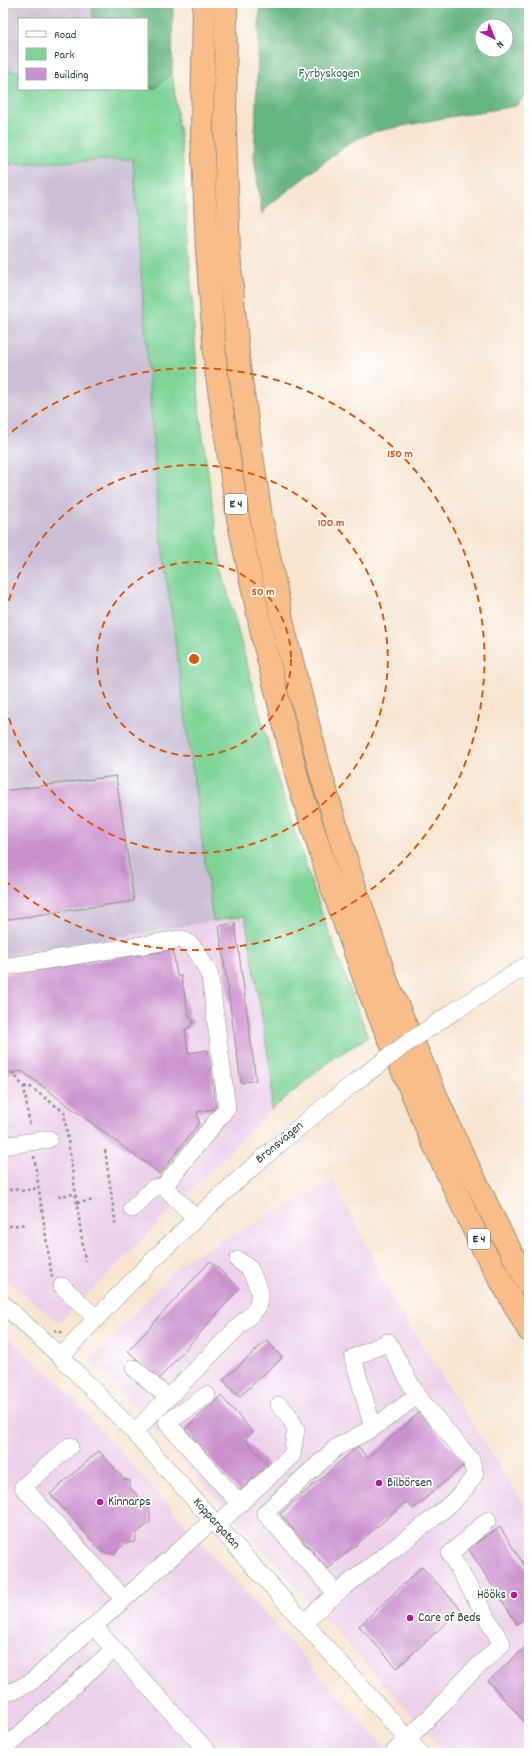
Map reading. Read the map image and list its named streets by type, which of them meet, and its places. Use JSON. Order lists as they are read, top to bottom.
{
  "streets": {
    "highway": ["E 4"],
    "street": ["Bronsvägen", "Koppargatan"]
  },
  "crossings": [
    ["Bronsvägen", "Koppargatan"]
  ],
  "parks": ["Fyrbyskogen"],
  "places": [
    "Bilbörsen",
    "Kinnarps",
    "Hööks",
    "Care of Beds"
  ],
  "legend": ["Road", "Park", "Building"],
  "north": "bottom right",
  "rings": ["150 m", "100 m", "50 m"]
}
